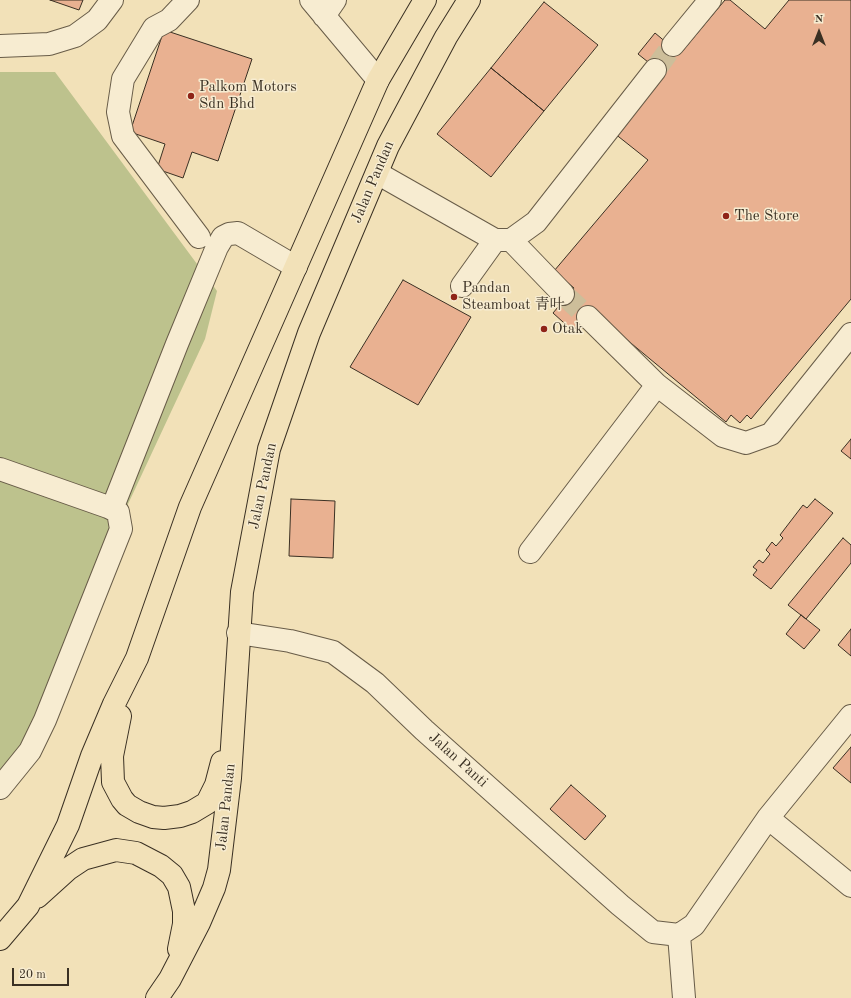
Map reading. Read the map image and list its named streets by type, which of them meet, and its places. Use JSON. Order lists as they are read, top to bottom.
{
  "streets": {
    "highway": ["Jalan Pandan"],
    "street": ["Jalan Panti"]
  },
  "crossings": [
    ["Jalan Pandan", "Jalan Panti"]
  ],
  "places": [
    "Palkom Motors Sdn Bhd",
    "The Store",
    "Pandan Steamboat 青叶",
    "Otak"
  ],
  "scale_bar": "20 m",
  "north": "top"
}
